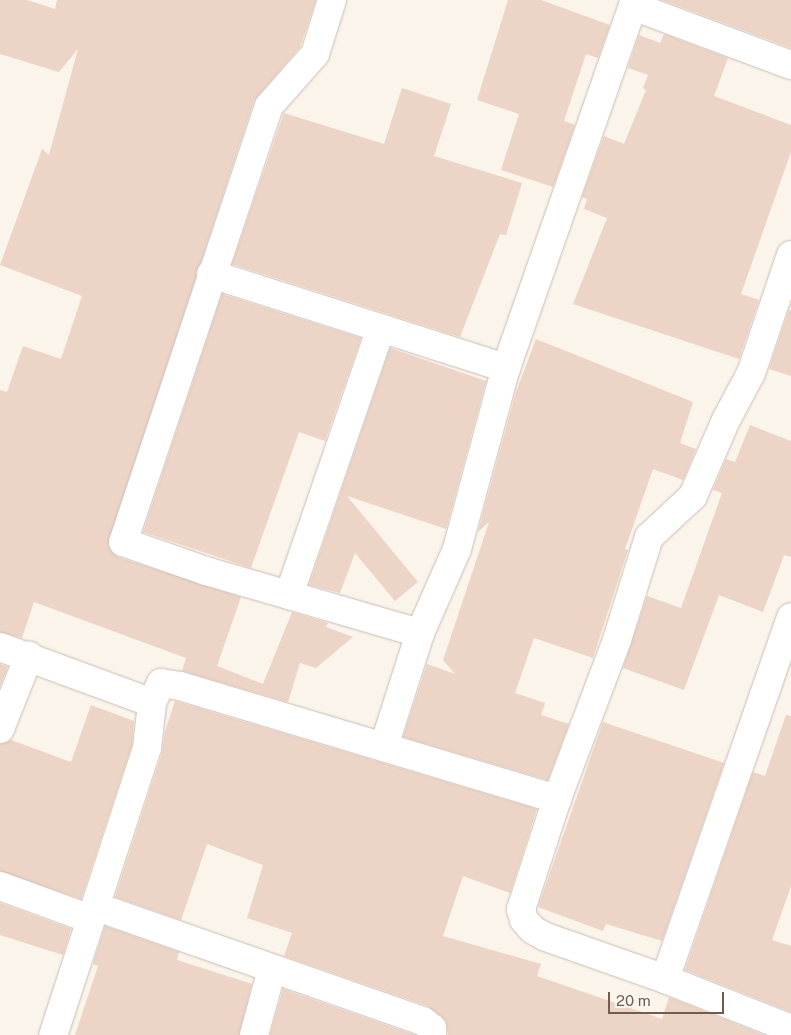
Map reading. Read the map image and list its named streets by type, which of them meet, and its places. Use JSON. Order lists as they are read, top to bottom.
{
  "scale_bar": "20 m"
}
